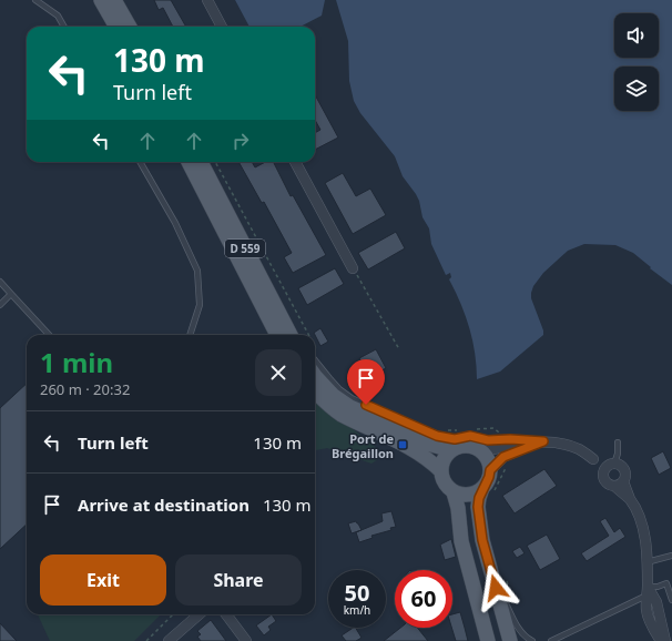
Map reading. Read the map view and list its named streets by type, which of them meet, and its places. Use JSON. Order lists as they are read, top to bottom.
{
  "streets": {
    "main road": ["D 559"]
  },
  "places": {
    "transit": ["Port de Brégaillon"]
  },
  "page": {
    "turn": ["130 m", "Turn left"],
    "heading": ["1 min", "260 m · 20:32"],
    "list": [
      {
        "name": "Turn left",
        "value": "130 m"
      },
      {
        "name": "Arrive at destination",
        "value": "130 m"
      }
    ],
    "buttons": ["Exit", "Share"],
    "speed": "50 km/h",
    "limit": "60"
  }
}
